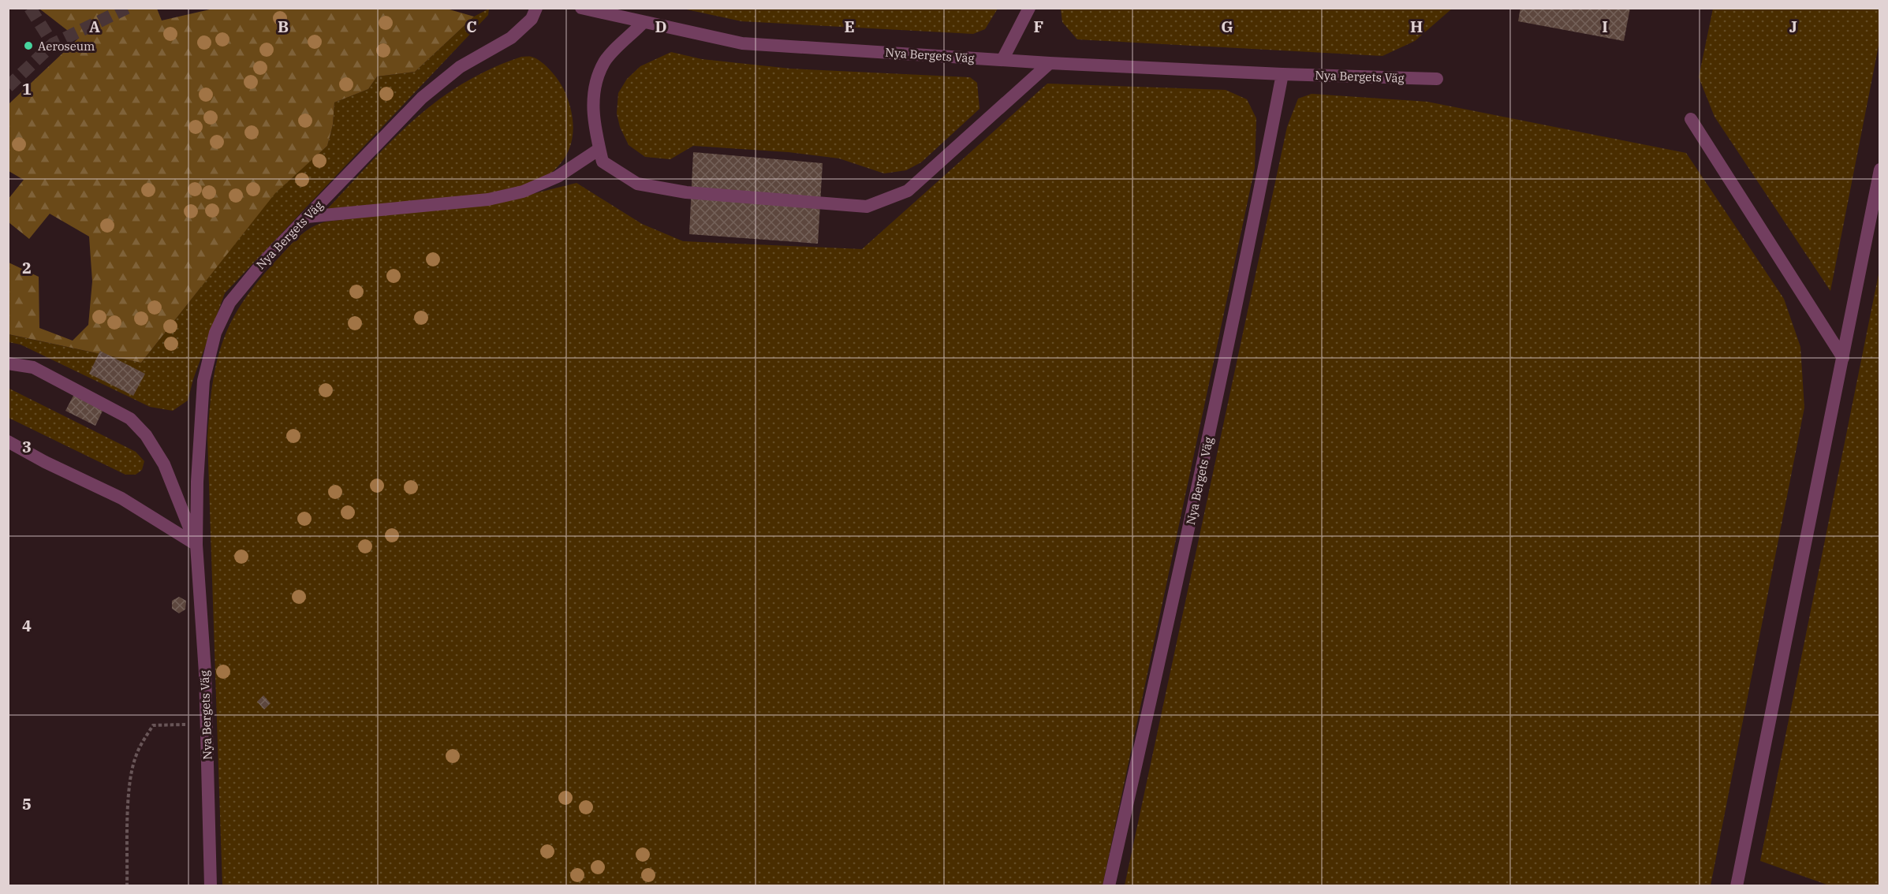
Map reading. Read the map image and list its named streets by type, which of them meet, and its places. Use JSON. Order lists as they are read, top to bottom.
{
  "streets": {
    "street": ["Nya Bergets Väg"]
  },
  "places": ["Aeroseum"],
  "grid": {
    "columns": [
      "A",
      "B",
      "C",
      "D",
      "E",
      "F",
      "G",
      "H",
      "I",
      "J"
    ],
    "rows": [
      "1",
      "2",
      "3",
      "4",
      "5"
    ]
  }
}
